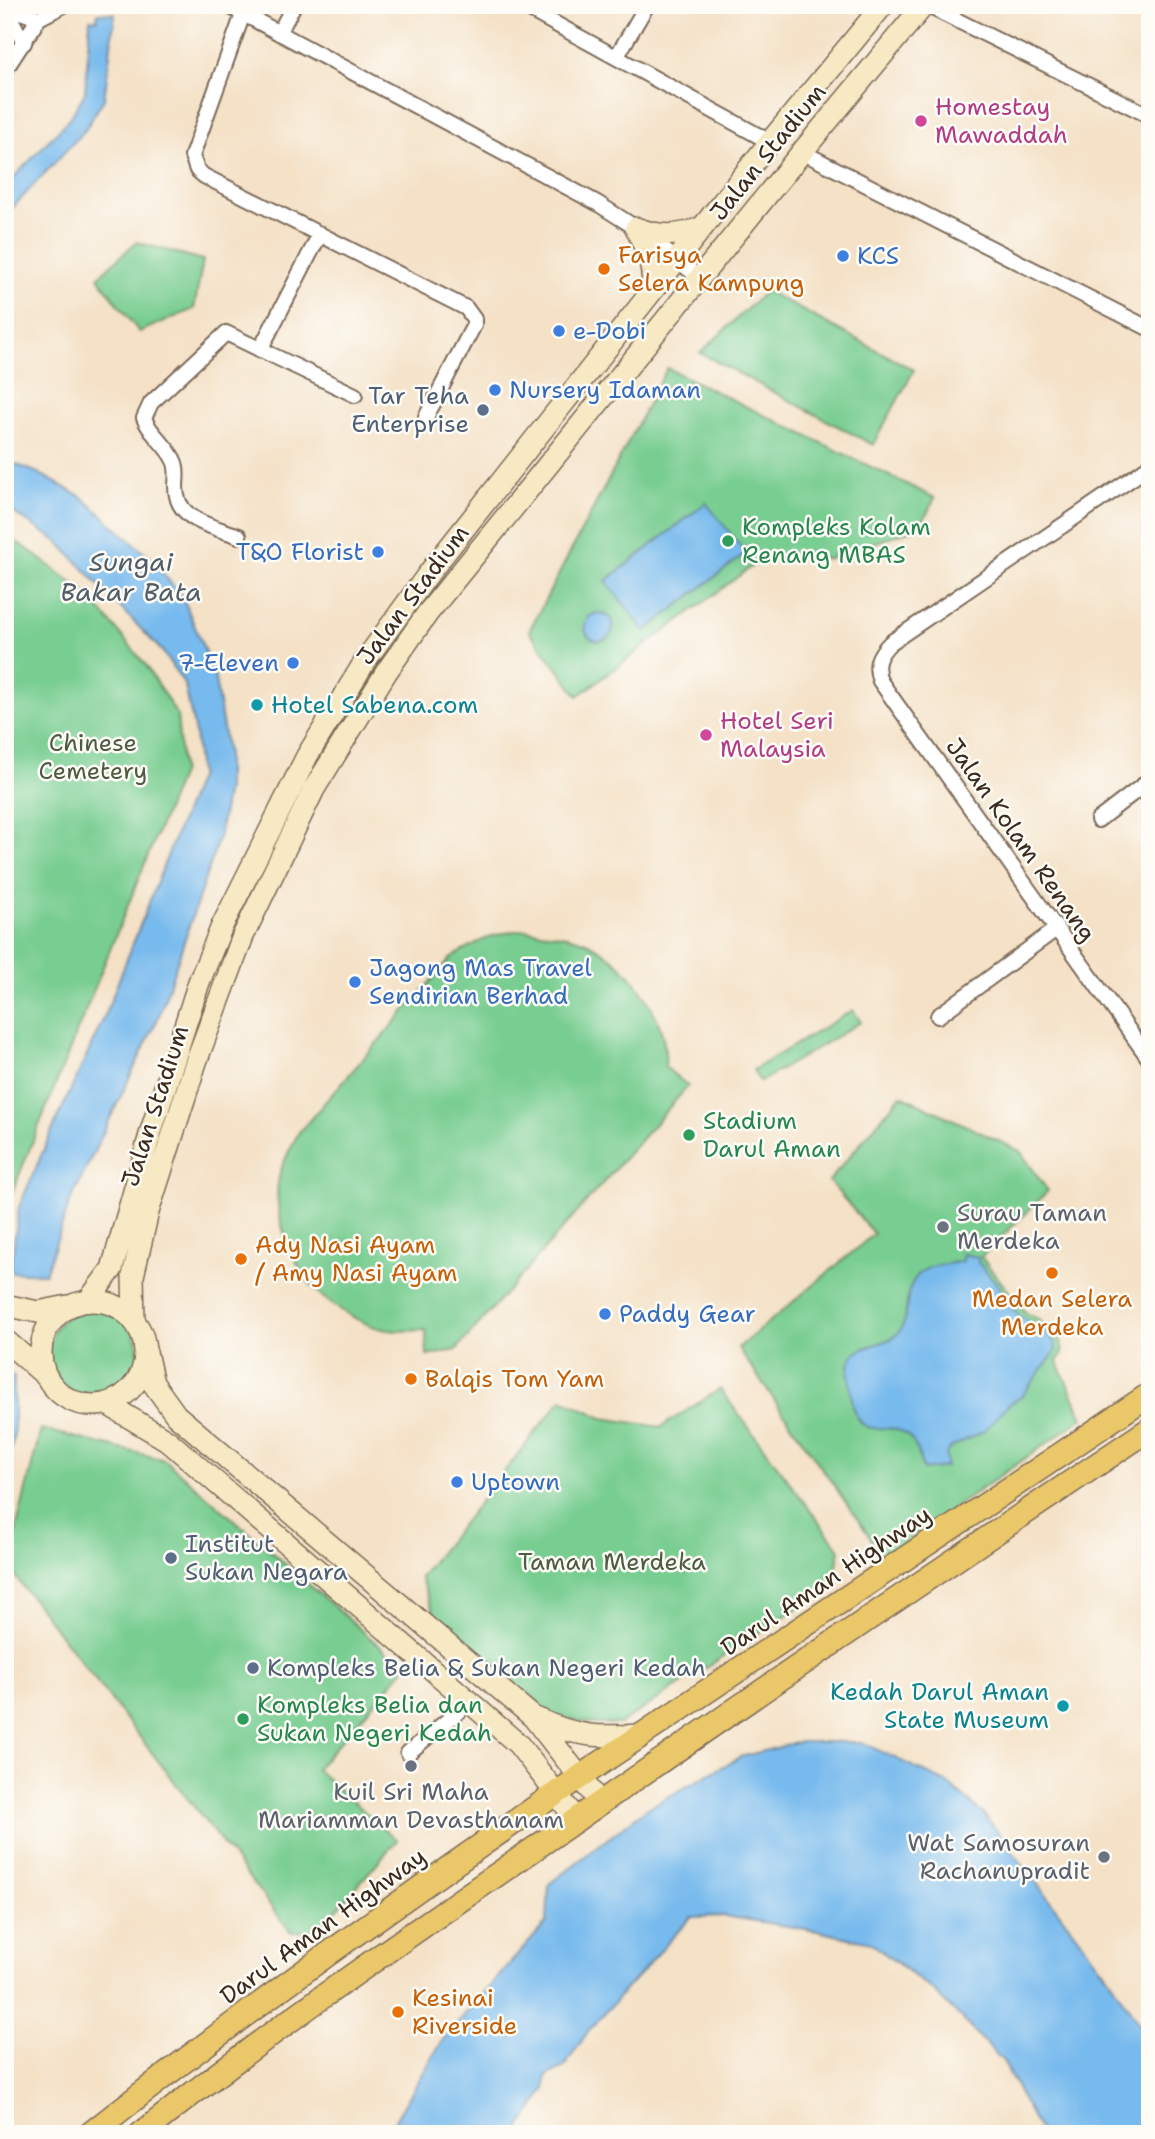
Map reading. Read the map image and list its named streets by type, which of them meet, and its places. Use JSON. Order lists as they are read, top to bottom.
{
  "streets": {
    "main road": ["Jalan Stadium", "Darul Aman Highway"],
    "street": ["Jalan Kolam Renang"]
  },
  "water": ["Sungai Bakar Bata"],
  "parks": ["Chinese Cemetery", "Taman Merdeka"],
  "places": [
    "Homestay Mawaddah",
    "KCS",
    "Farisya Selera Kampung",
    "e-Dobi",
    "Nursery Idaman",
    "Tar Teha Enterprise",
    "Kompleks Kolam Renang MBAS",
    "T&O Florist",
    "7-Eleven",
    "Hotel Sabena.com",
    "Hotel Seri Malaysia",
    "Jagong Mas Travel Sendirian Berhad",
    "Stadium Darul Aman",
    "Surau Taman Merdeka",
    "Ady Nasi Ayam / Amy Nasi Ayam",
    "Medan Selera Merdeka",
    "Paddy Gear",
    "Balqis Tom Yam",
    "Uptown",
    "Institut Sukan Negara",
    "Kompleks Belia & Sukan Negeri Kedah",
    "Kedah Darul Aman State Museum",
    "Kompleks Belia dan Sukan Negeri Kedah",
    "Kuil Sri Maha Mariamman Devasthanam",
    "Wat Samosuran Rachanupradit",
    "Kesinai Riverside"
  ]
}
